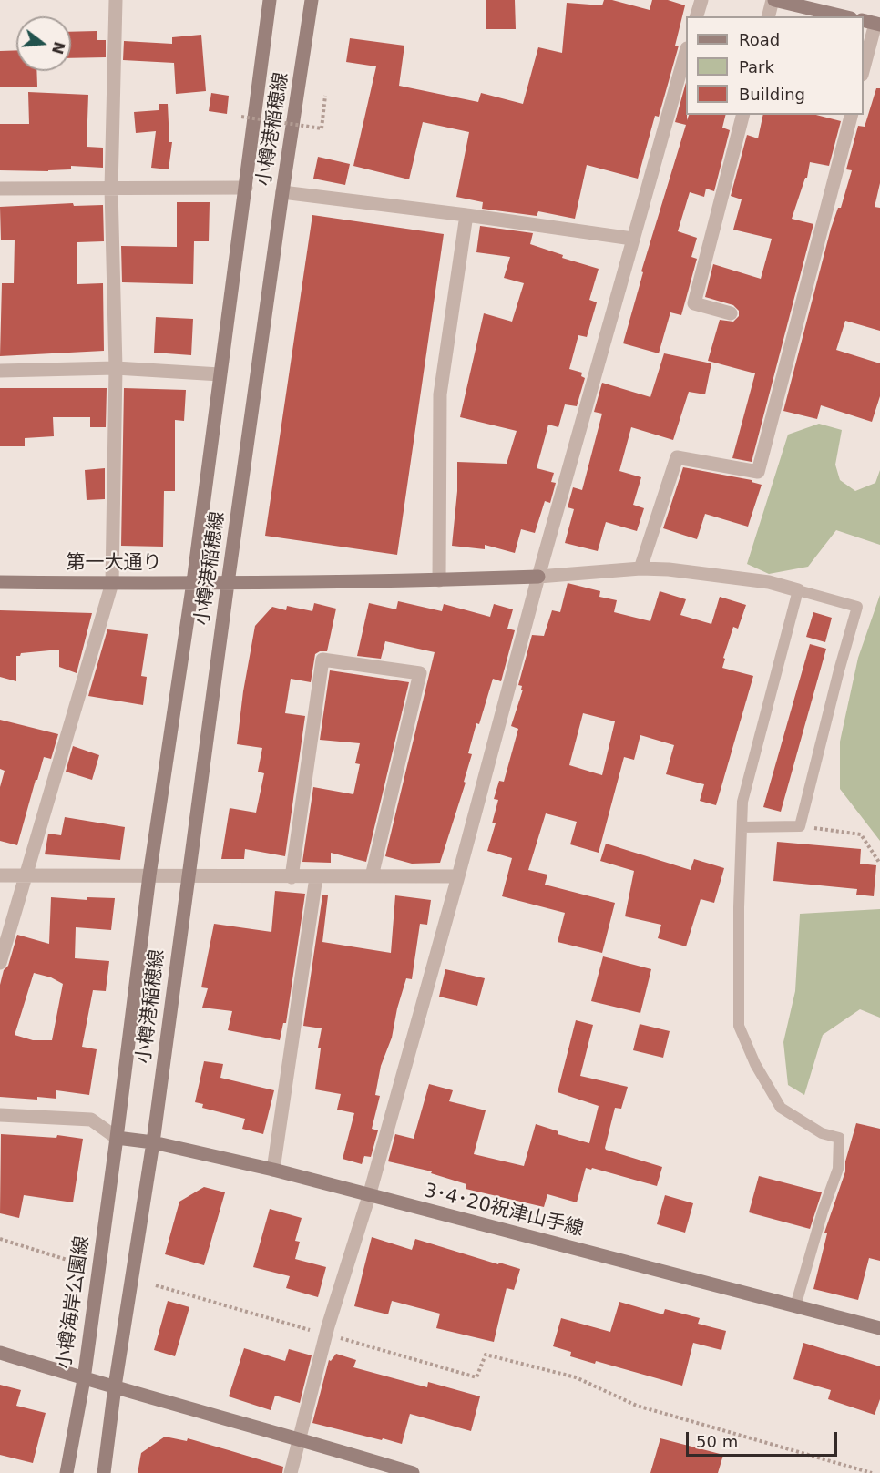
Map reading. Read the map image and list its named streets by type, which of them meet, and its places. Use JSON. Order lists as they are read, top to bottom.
{
  "streets": {
    "main road": [
      "小樽港稲穂線",
      "第一大通り",
      "3･4･20祝津山手線",
      "小樽海岸公園線"
    ]
  },
  "crossings": [
    ["小樽港稲穂線", "第一大通り"],
    ["小樽港稲穂線", "3･4･20祝津山手線"],
    ["小樽港稲穂線", "小樽海岸公園線"],
    ["3･4･20祝津山手線", "小樽海岸公園線"]
  ],
  "legend": ["Road", "Park", "Building"],
  "scale_bar": "50 m",
  "north": "right"
}
